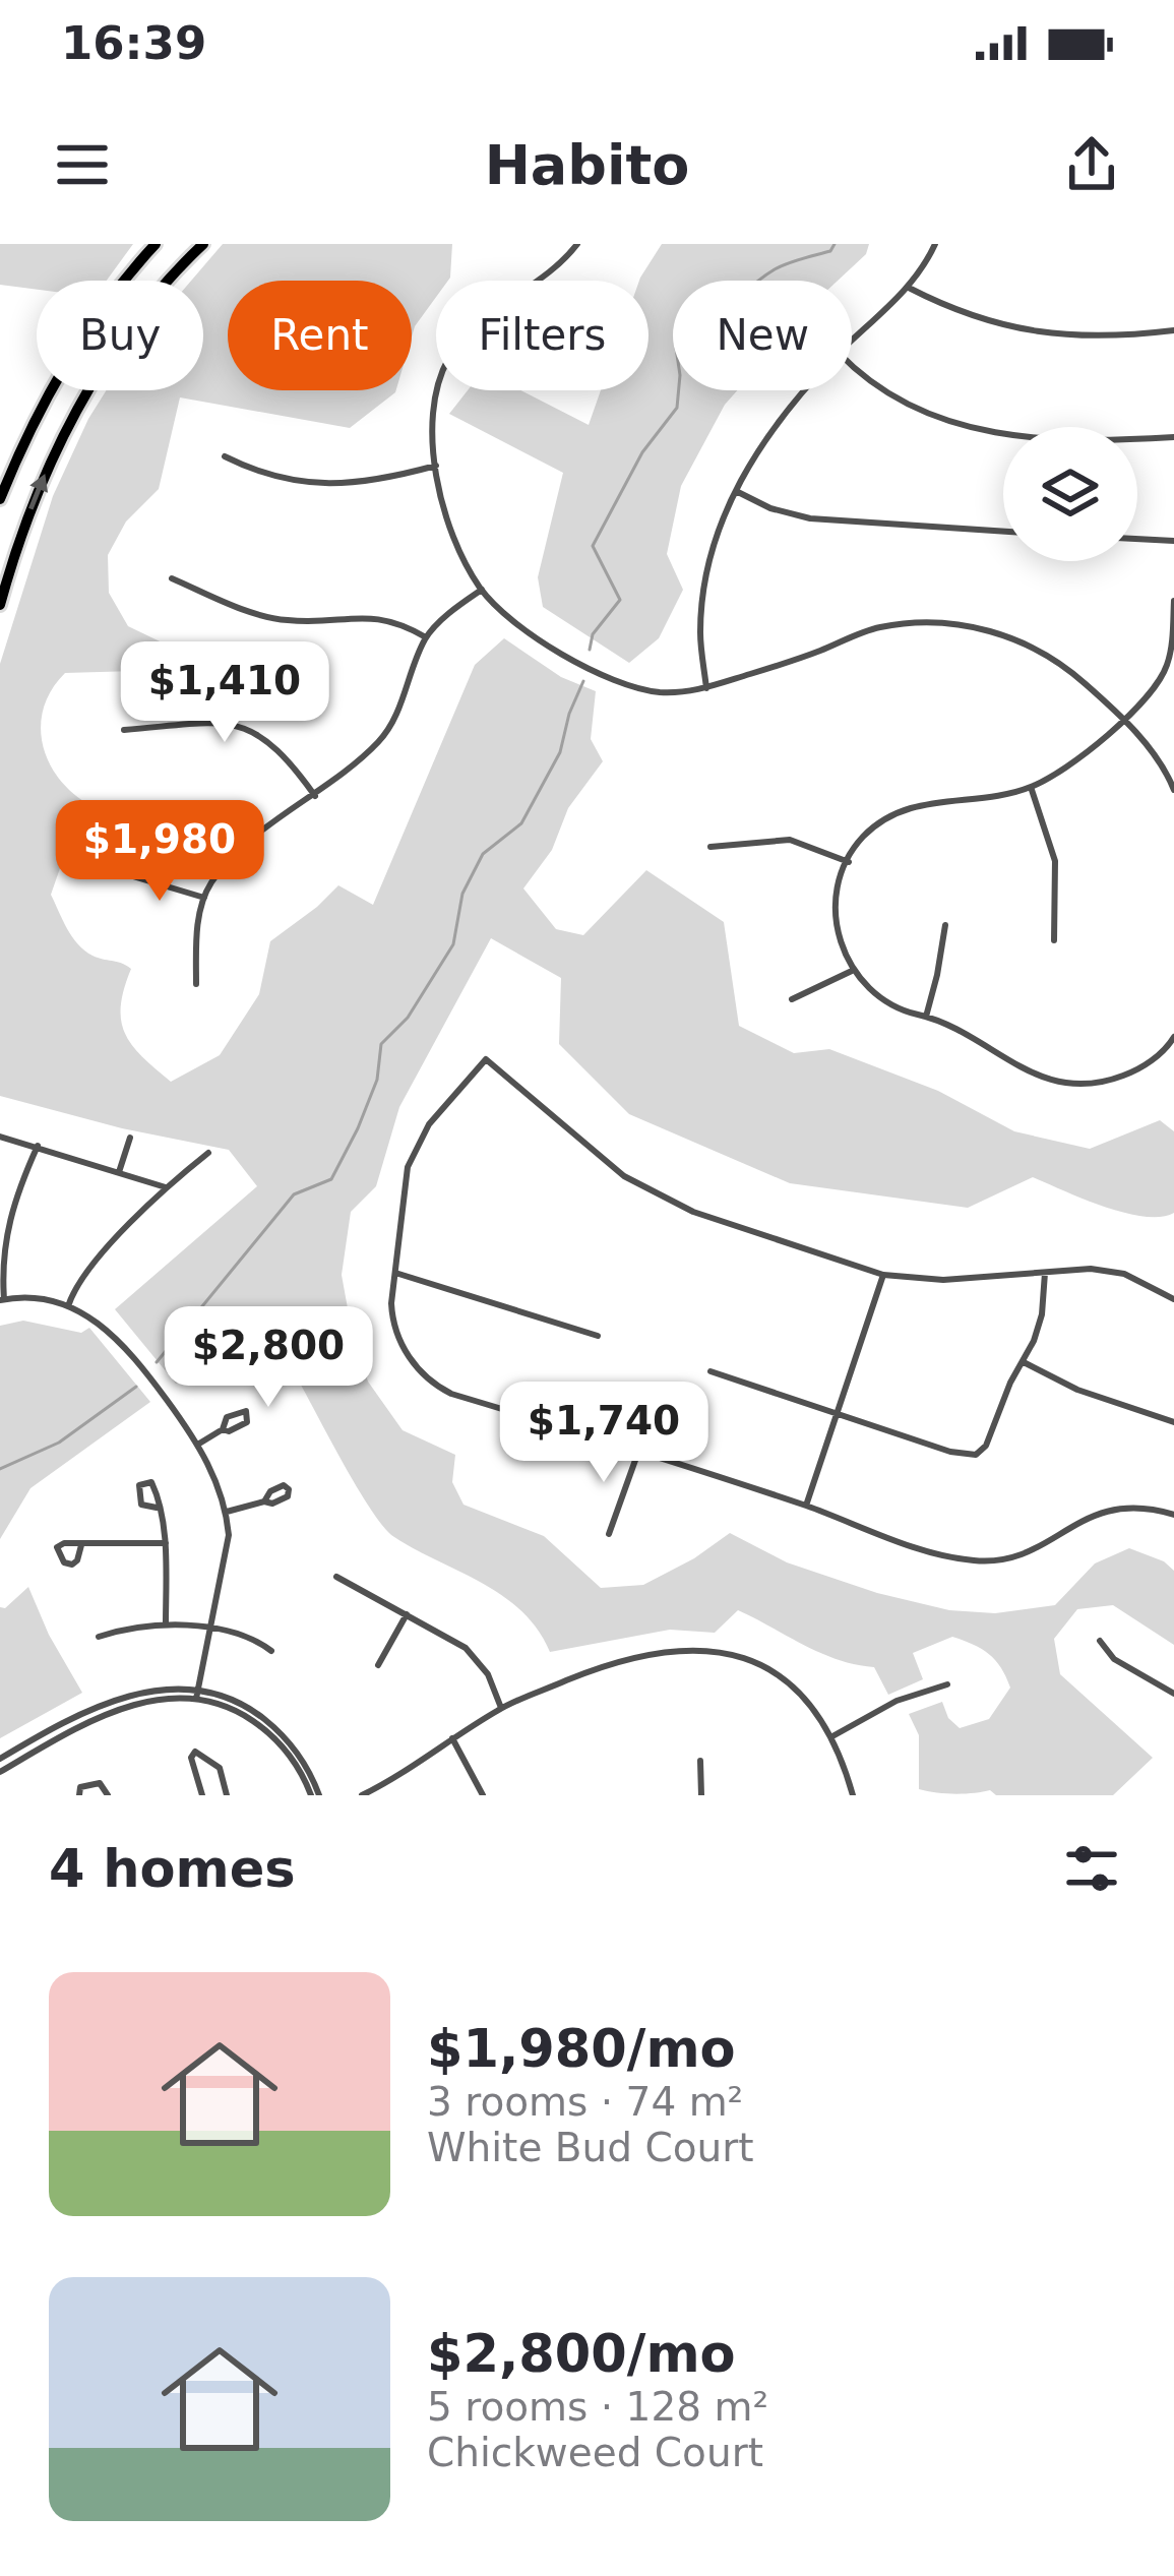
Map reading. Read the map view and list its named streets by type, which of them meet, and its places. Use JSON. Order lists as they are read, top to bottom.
{
  "page": {
    "status": "16:39",
    "header": "Habito",
    "chip": [
      "Buy",
      "Rent",
      "Filters",
      "New"
    ],
    "price": [
      "$1,410",
      "$1,980",
      "$2,800",
      "$1,740"
    ],
    "heading": "4 homes",
    "list": [
      {
        "name": "$1,980/mo",
        "note": "3 rooms · 74 m² · White Bud Court"
      },
      {
        "name": "$2,800/mo",
        "note": "5 rooms · 128 m² · Chickweed Court"
      }
    ]
  }
}
